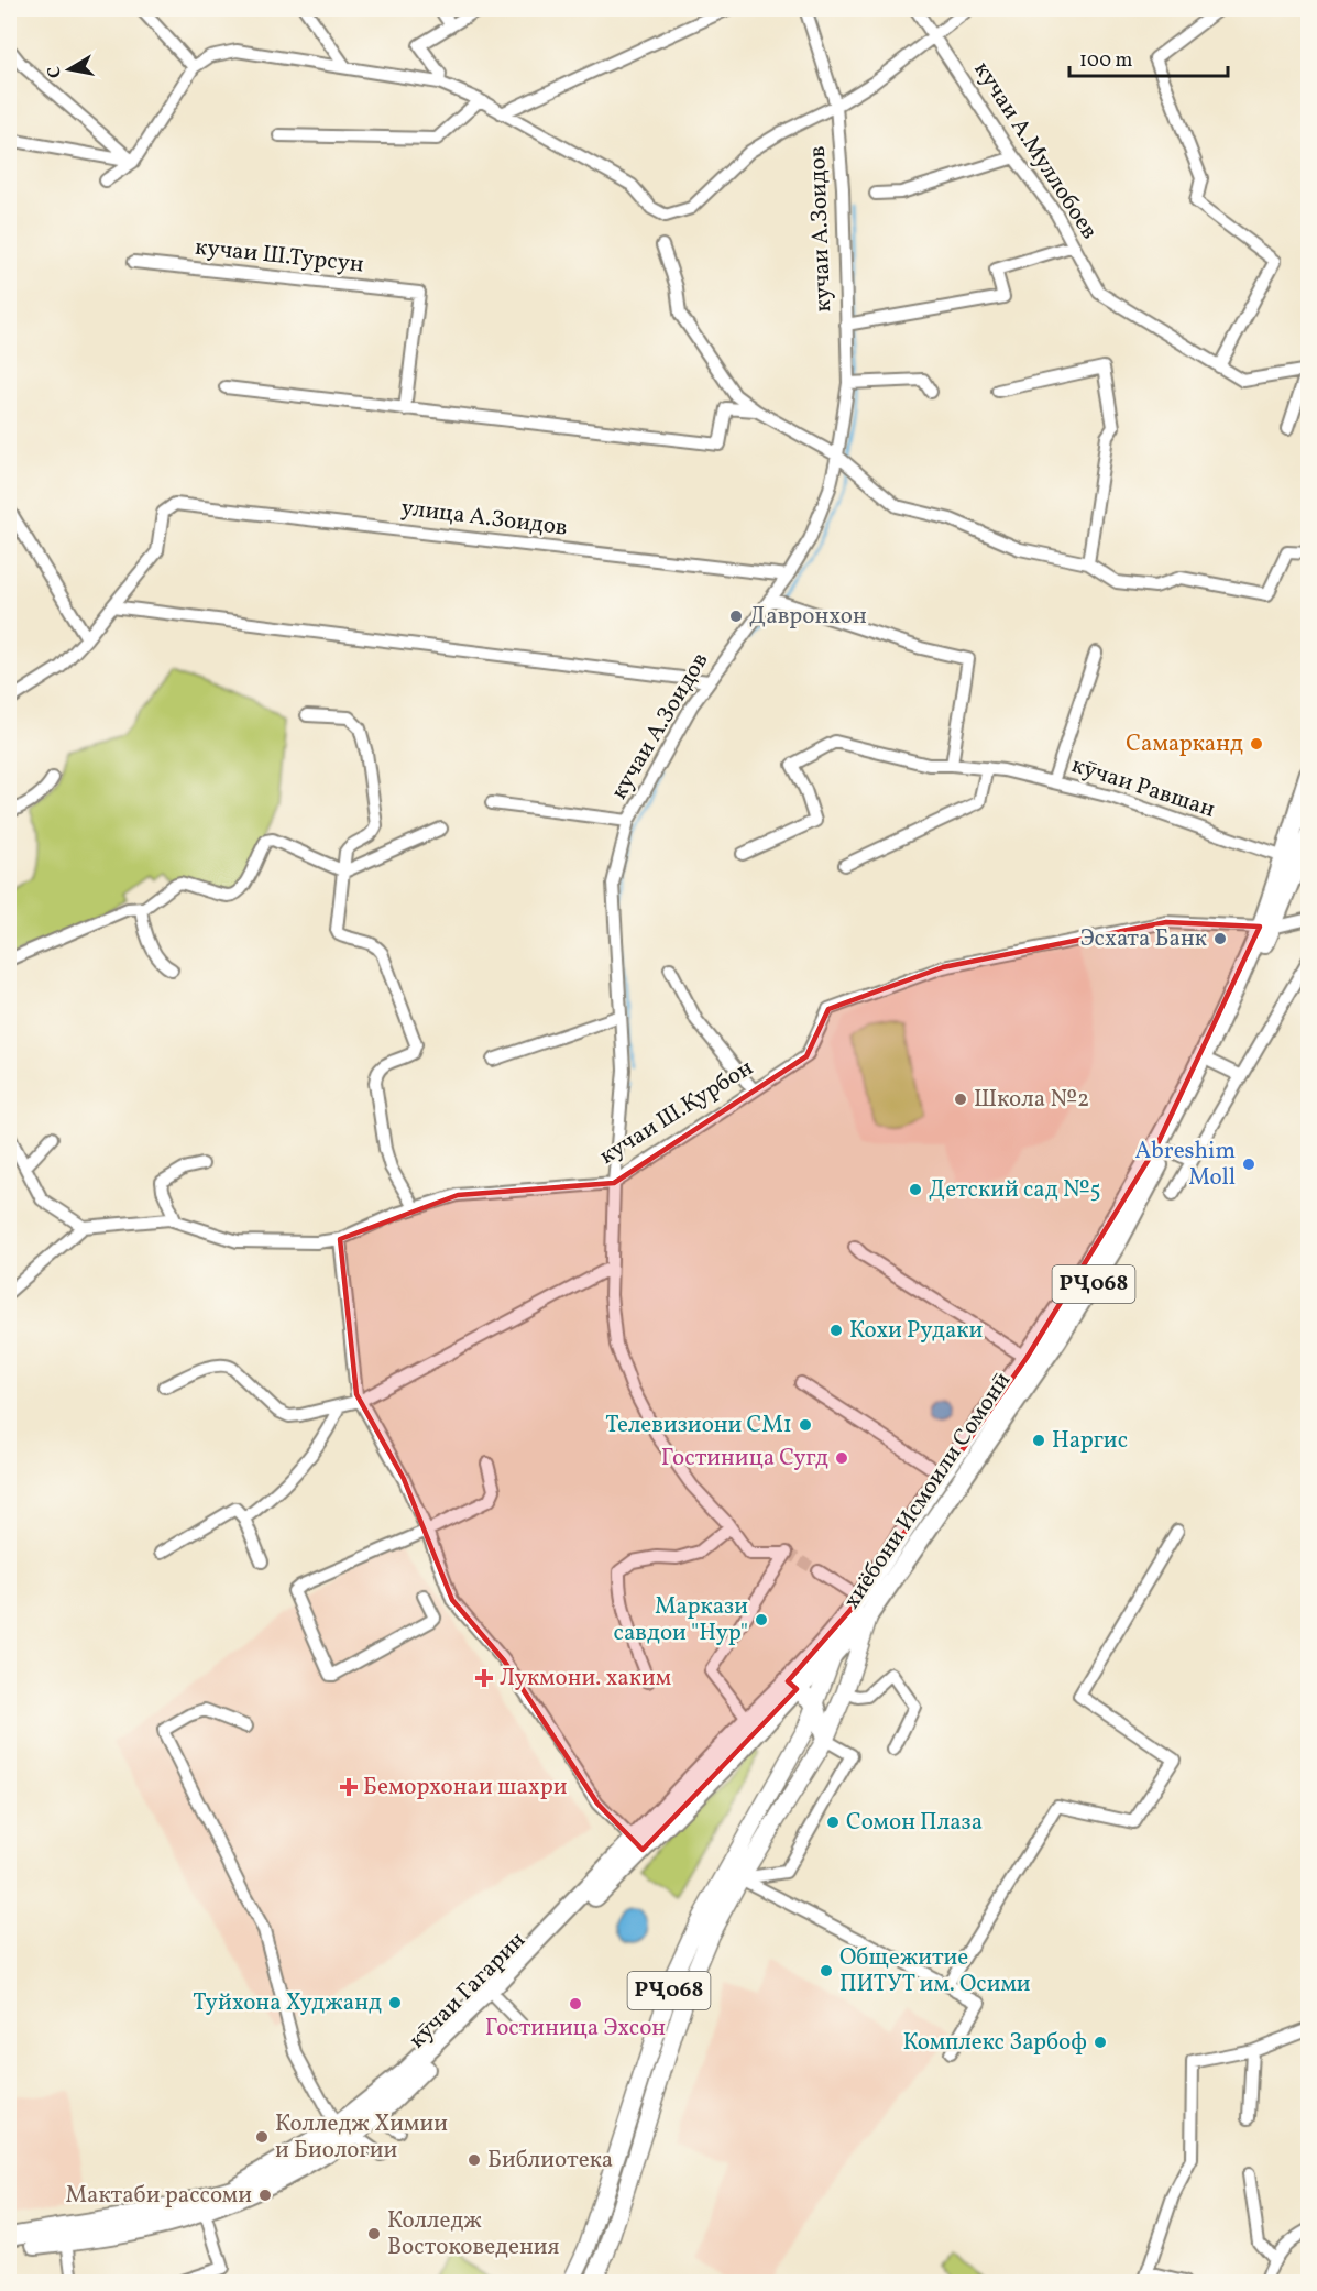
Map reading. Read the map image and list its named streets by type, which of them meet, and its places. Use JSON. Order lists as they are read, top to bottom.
{
  "streets": {
    "highway": ["РҶ068", "хиёбони Исмоили Сомонӣ", "кӯчаи Гагарин"],
    "street": [
      "кучаи А.Муллобоев",
      "кучаи А.Зоидов",
      "кучаи Ш.Турсун",
      "улица А.Зоидов",
      "кӯчаи Равшан",
      "кучаи Ш.Қурбон"
    ]
  },
  "crossings": [
    ["кучаи А.Зоидов", "улица А.Зоидов"],
    ["кучаи А.Зоидов", "кучаи Ш.Қурбон"],
    ["кучаи А.Зоидов", "кӯчаи Гагарин"],
    ["кӯчаи Равшан", "РҶ068"],
    ["кучаи Ш.Қурбон", "РҶ068"],
    ["кучаи Ш.Қурбон", "хиёбони Исмоили Сомонӣ"],
    ["РҶ068", "хиёбони Исмоили Сомонӣ"],
    ["хиёбони Исмоили Сомонӣ", "кӯчаи Гагарин"]
  ],
  "places": {
    "other": [
      "Давронхон",
      "Самарканд",
      "Эсxата Банк",
      "Школа №2",
      "Abreshim Moll",
      "Детский сад №5",
      "Кохи Рудаки",
      "Телевизиони СМ1",
      "Наргис",
      "Гостиница Сугд",
      "Маркази савдои \"Нур\"",
      "Сомон Плаза",
      "Общежитие ПИТУТ им. Осими",
      "Туйхона Худжанд",
      "Гостиница Эхсон",
      "Комплекс Зарбоф",
      "Колледж Химии и Биологии",
      "Библиотека",
      "Мактаби рассоми",
      "Колледж Востоковедения"
    ],
    "health": ["Лукмони. хаким", "Беморхонаи шахри"]
  },
  "scale_bar": "100 m",
  "north": "left"
}
